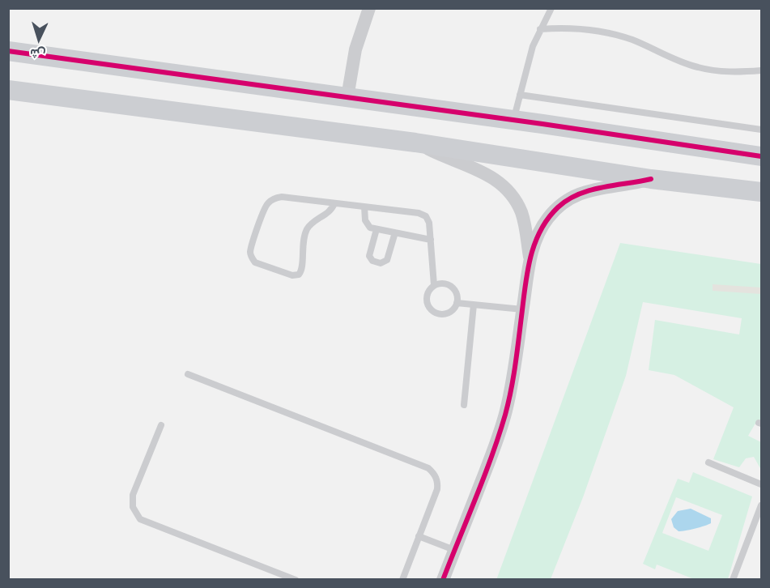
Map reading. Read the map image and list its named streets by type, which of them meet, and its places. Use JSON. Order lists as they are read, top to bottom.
{
  "north": "bottom"
}
